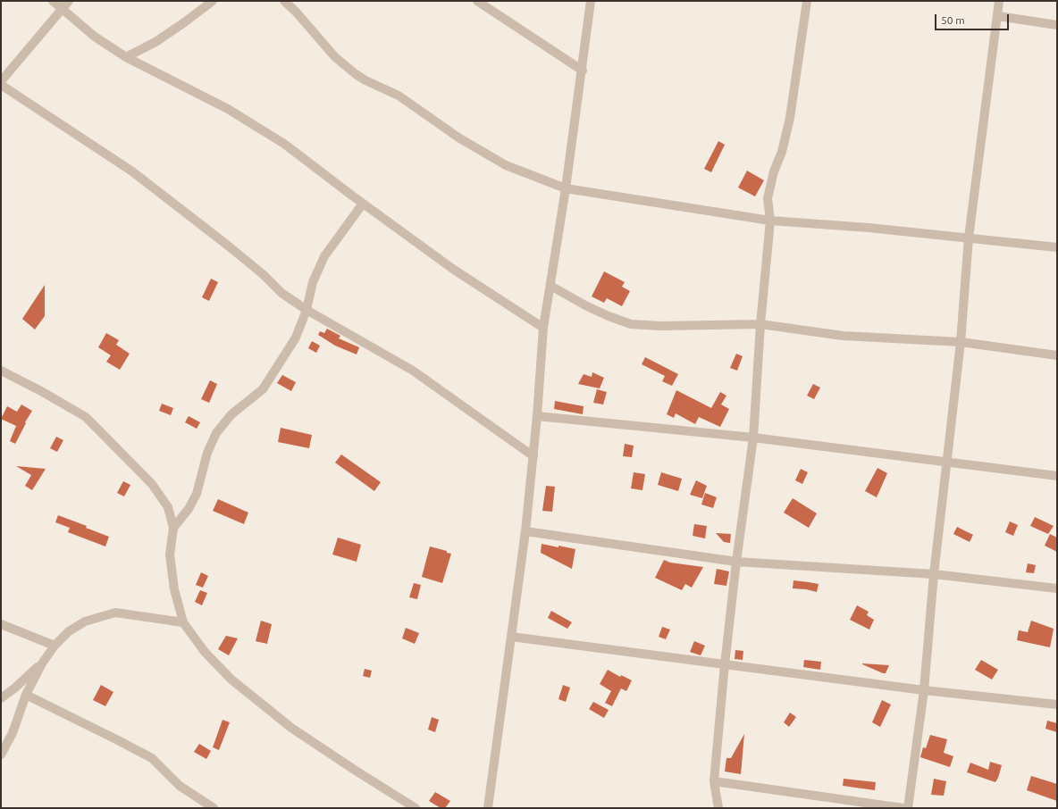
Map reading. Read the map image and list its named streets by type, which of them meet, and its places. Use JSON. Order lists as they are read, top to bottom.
{
  "scale_bar": "50 m"
}
